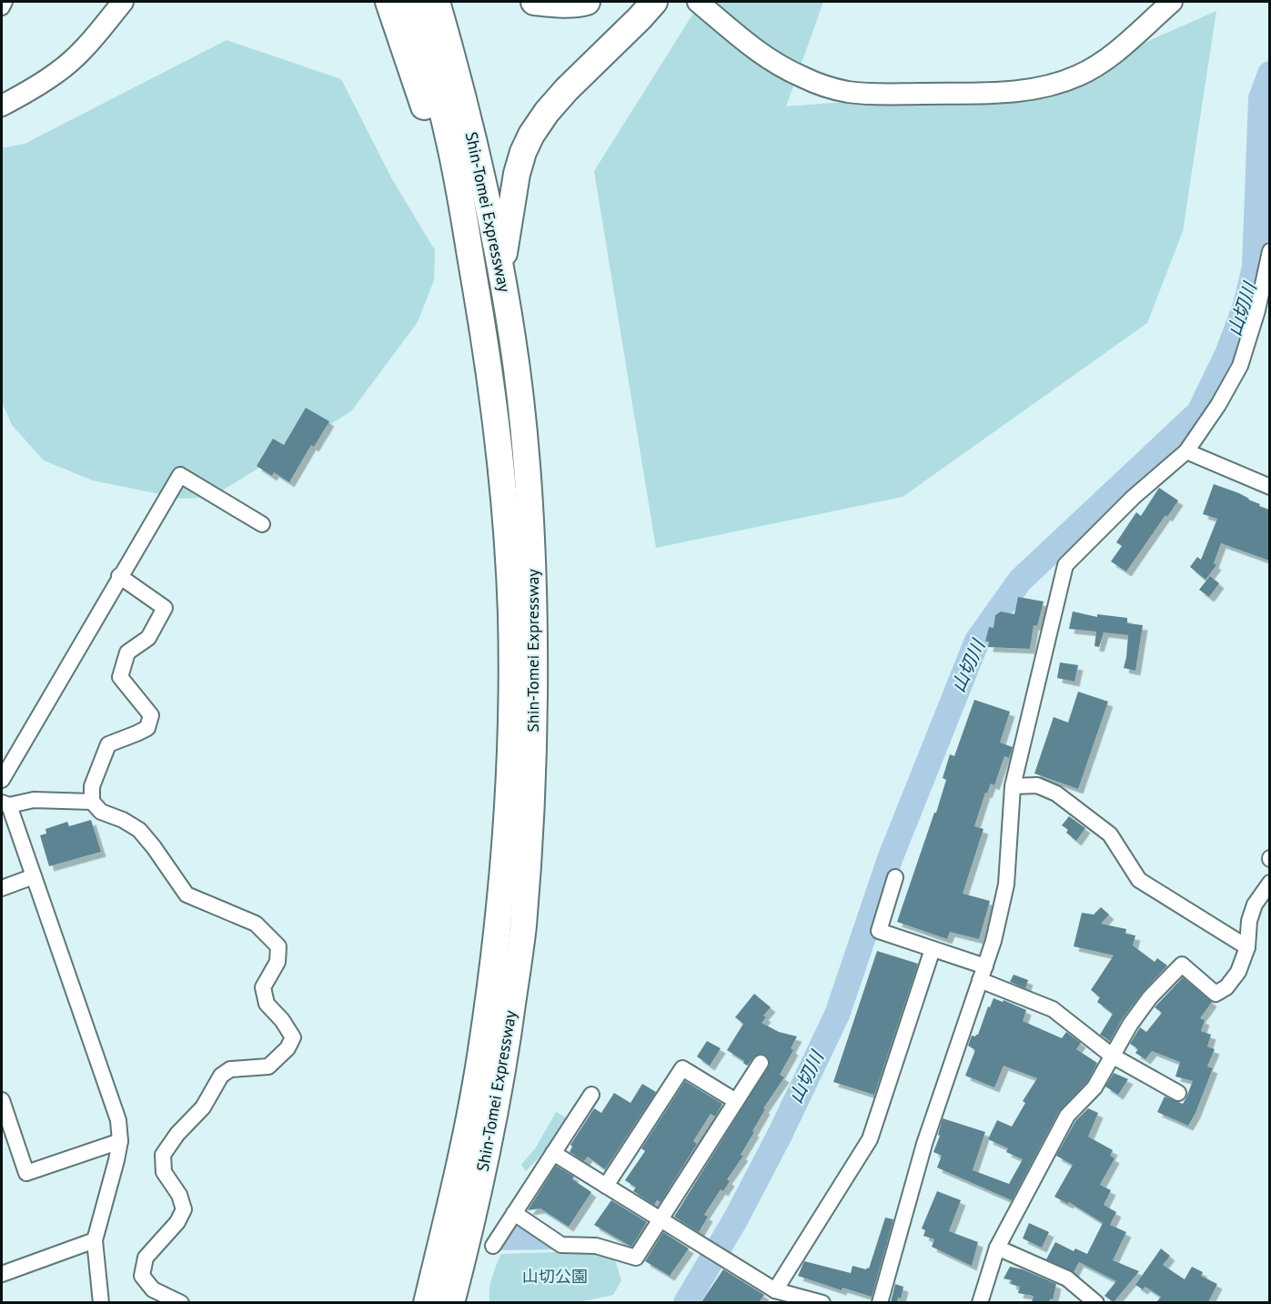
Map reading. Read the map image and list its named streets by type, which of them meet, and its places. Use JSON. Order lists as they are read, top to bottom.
{
  "streets": {
    "highway": ["Shin-Tomei Expressway"]
  },
  "water": ["山切川"],
  "parks": ["山切公園"]
}
